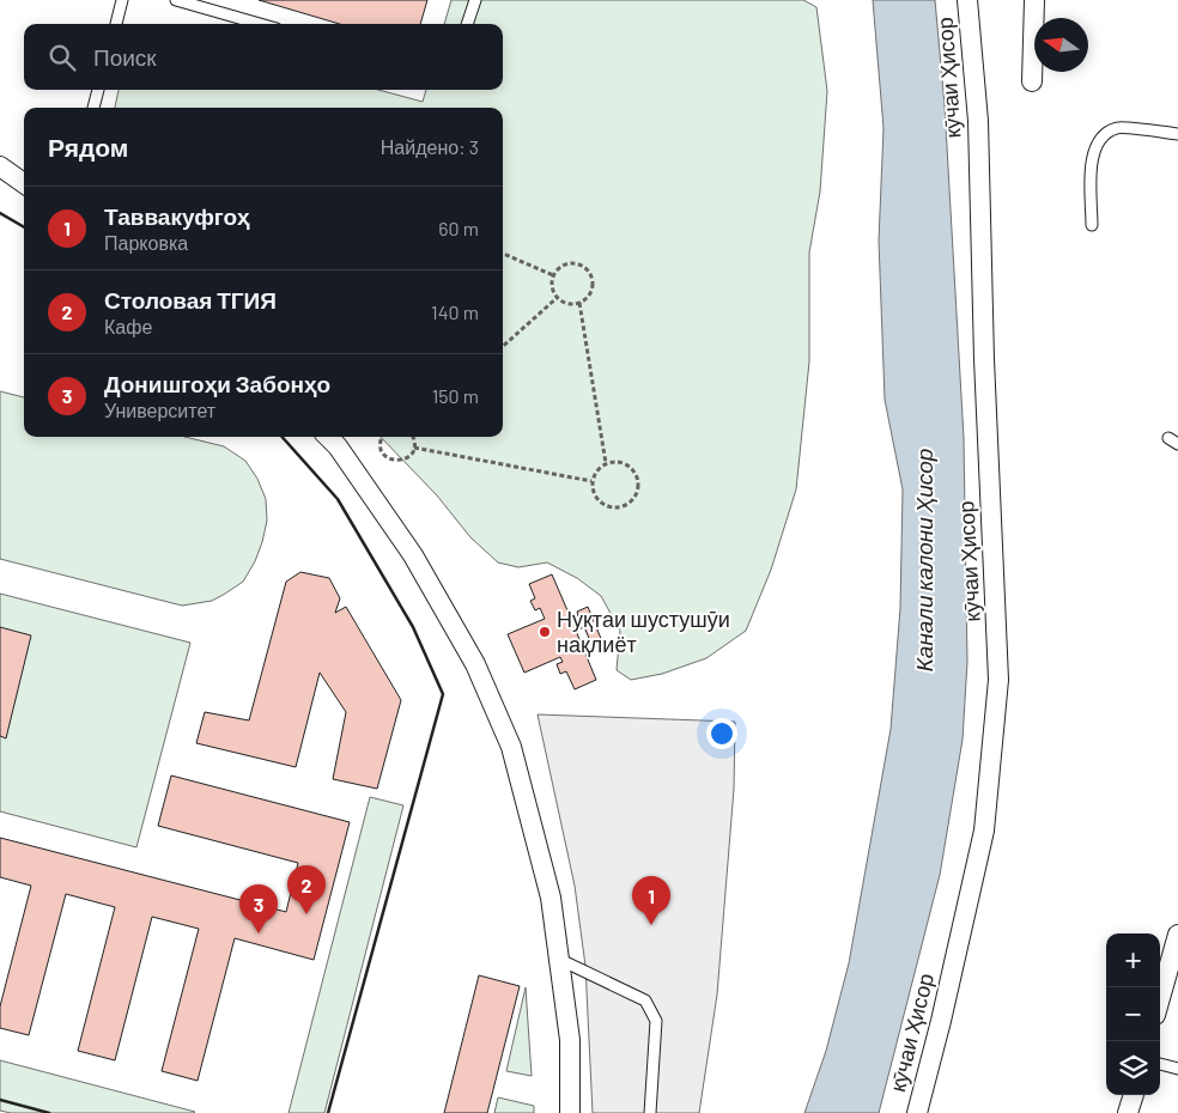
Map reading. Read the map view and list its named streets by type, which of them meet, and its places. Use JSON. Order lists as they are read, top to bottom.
{
  "streets": {
    "street": ["кӯчаи Ҳисор"]
  },
  "water": ["Канали калони Ҳисор"],
  "places": ["Нуқтаи шустушӯи нақлиёт"],
  "north": "left",
  "page": {
    "search": "Поиск",
    "heading": ["Рядом", "Найдено: 3"],
    "list": [
      {
        "mark": "1",
        "name": "Таввакуфгоҳ",
        "note": "Парковка",
        "value": "60 m"
      },
      {
        "mark": "2",
        "name": "Столовая ТГИЯ",
        "note": "Кафе",
        "value": "140 m"
      },
      {
        "mark": "3",
        "name": "Донишгоҳи Забонҳо",
        "note": "Университет",
        "value": "150 m"
      }
    ],
    "pins": ["2", "1", "3"],
    "map_buttons": ["+", "−"]
  }
}
